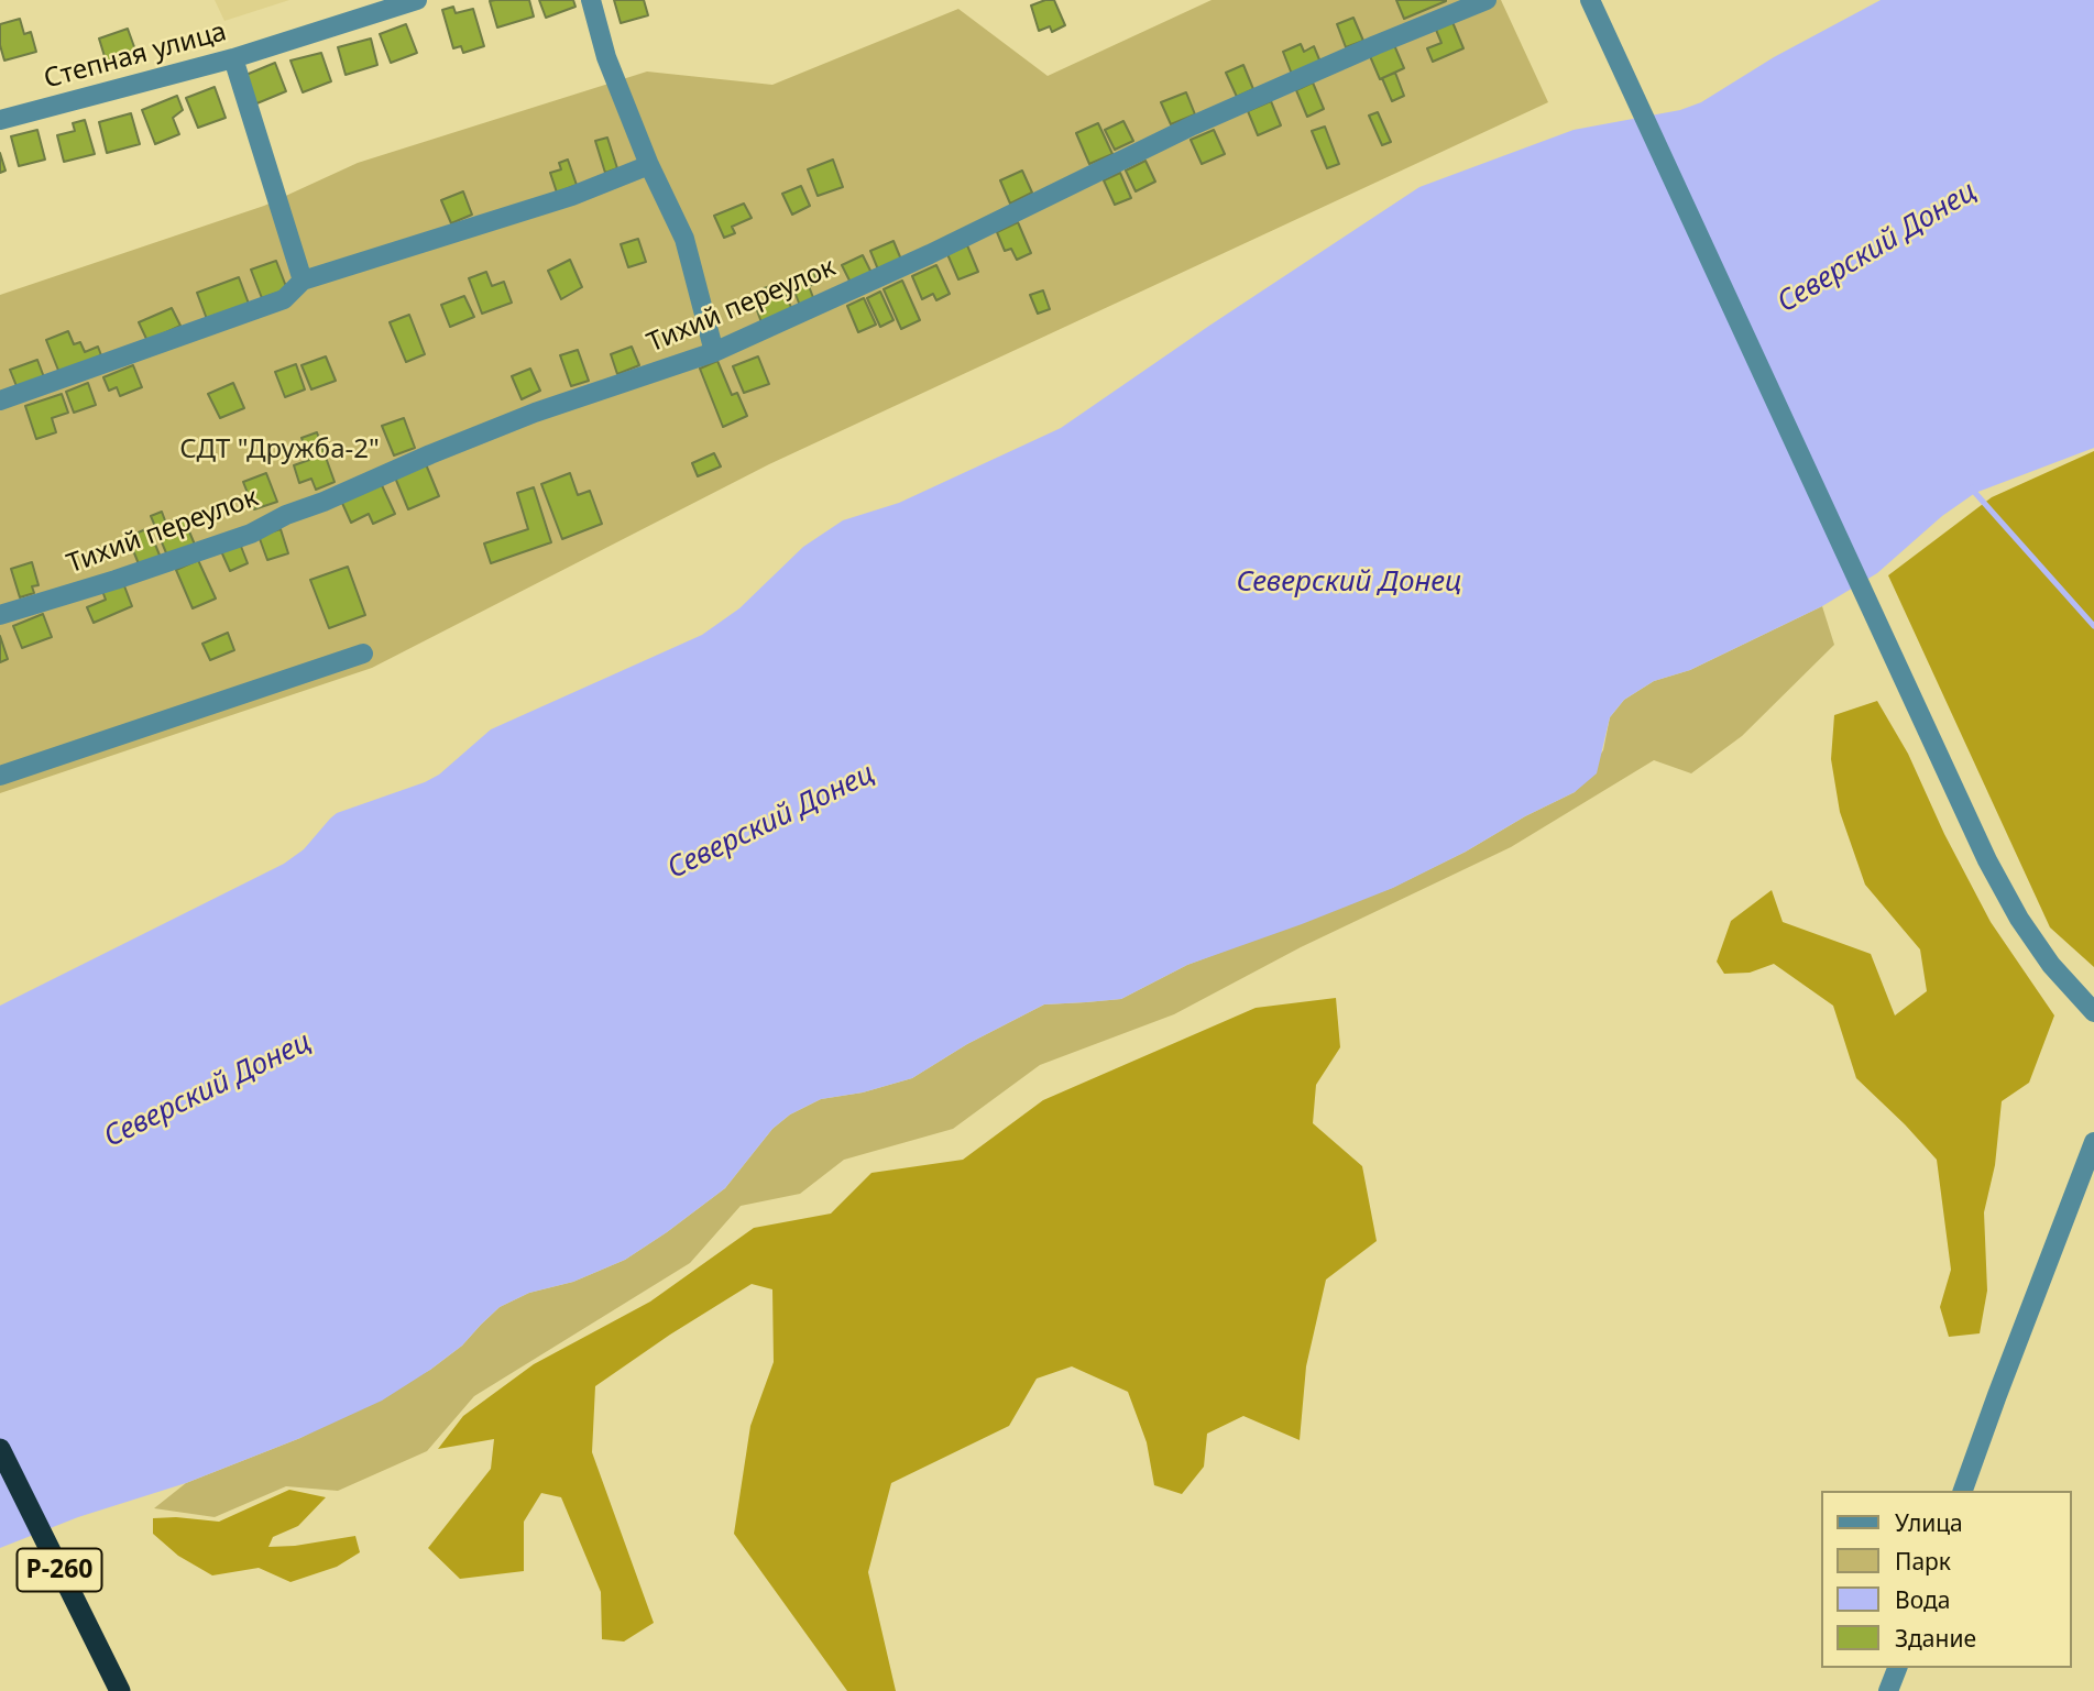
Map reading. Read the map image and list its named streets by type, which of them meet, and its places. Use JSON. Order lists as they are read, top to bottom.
{
  "streets": {
    "highway": ["Р-260"],
    "street": ["Степная улица", "Тихий переулок"]
  },
  "water": ["Северский Донец"],
  "parks": ["СДТ \"Дружба-2\""],
  "legend": [
    "Улица",
    "Парк",
    "Вода",
    "Здание"
  ]
}
